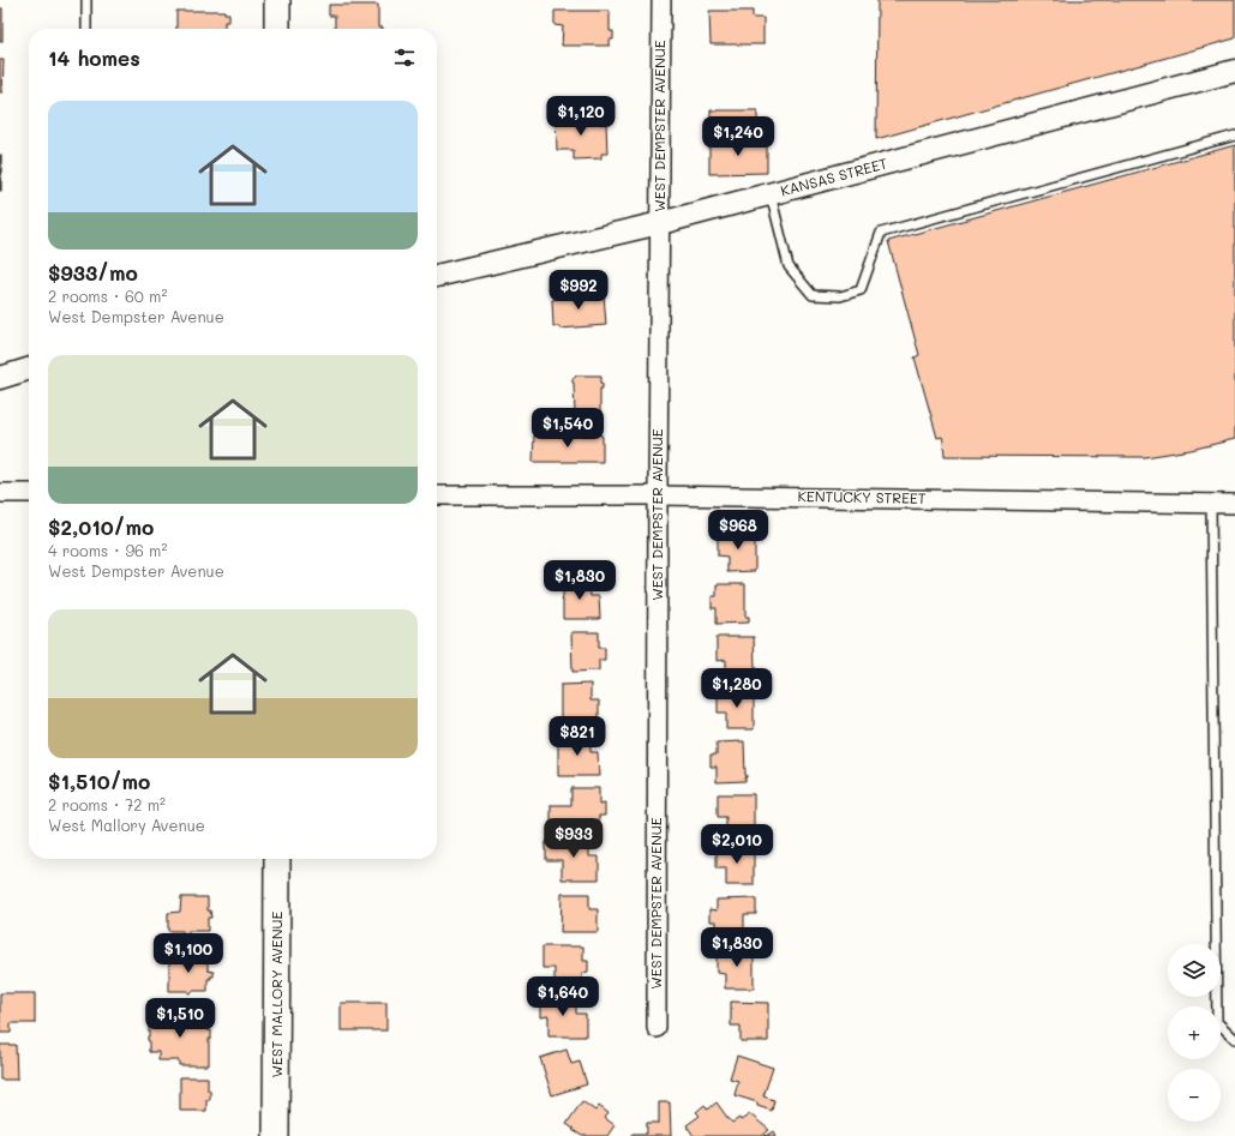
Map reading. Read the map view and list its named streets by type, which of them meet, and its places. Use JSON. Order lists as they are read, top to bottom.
{
  "streets": {
    "main road": ["WEST MALLORY AVENUE"],
    "street": ["WEST DEMPSTER AVENUE", "KANSAS STREET", "KENTUCKY STREET"]
  },
  "crossings": [
    ["WEST DEMPSTER AVENUE", "KANSAS STREET"],
    ["WEST DEMPSTER AVENUE", "KENTUCKY STREET"]
  ],
  "page": {
    "heading": "14 homes",
    "list": [
      {
        "name": "$933/mo",
        "note": "2 rooms · 60 m² · West Dempster Avenue"
      },
      {
        "name": "$2,010/mo",
        "note": "4 rooms · 96 m² · West Dempster Avenue"
      },
      {
        "name": "$1,510/mo",
        "note": "2 rooms · 72 m² · West Mallory Avenue"
      }
    ],
    "price": [
      "$1,120",
      "$1,240",
      "$992",
      "$1,540",
      "$968",
      "$1,830",
      "$1,280",
      "$821",
      "$933",
      "$2,010",
      "$1,830",
      "$1,100",
      "$1,640",
      "$1,510"
    ],
    "map_buttons": ["+", "−"]
  }
}
